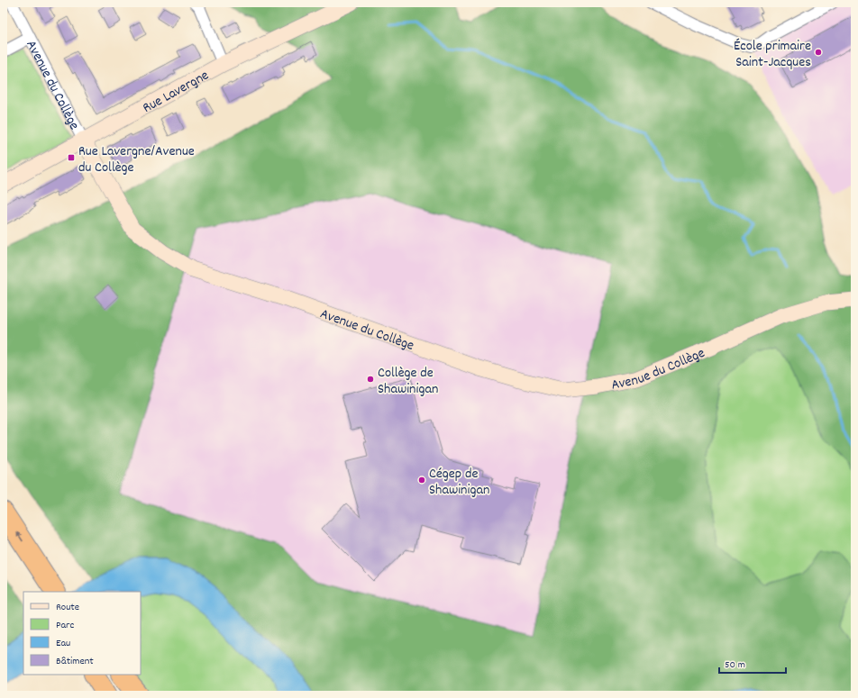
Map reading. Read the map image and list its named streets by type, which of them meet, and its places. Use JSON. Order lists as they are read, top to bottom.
{
  "streets": {
    "street": ["Avenue du Collège", "Rue Lavergne"]
  },
  "crossings": [
    ["Avenue du Collège", "Rue Lavergne"]
  ],
  "places": {
    "other": ["École primaire Saint-Jacques", "Collège de Shawinigan", "Cégep de Shawinigan"],
    "transit": ["Rue Lavergne/Avenue du Collège"]
  },
  "legend": [
    "Route",
    "Parc",
    "Eau",
    "Bâtiment"
  ],
  "scale_bar": "50 m"
}
